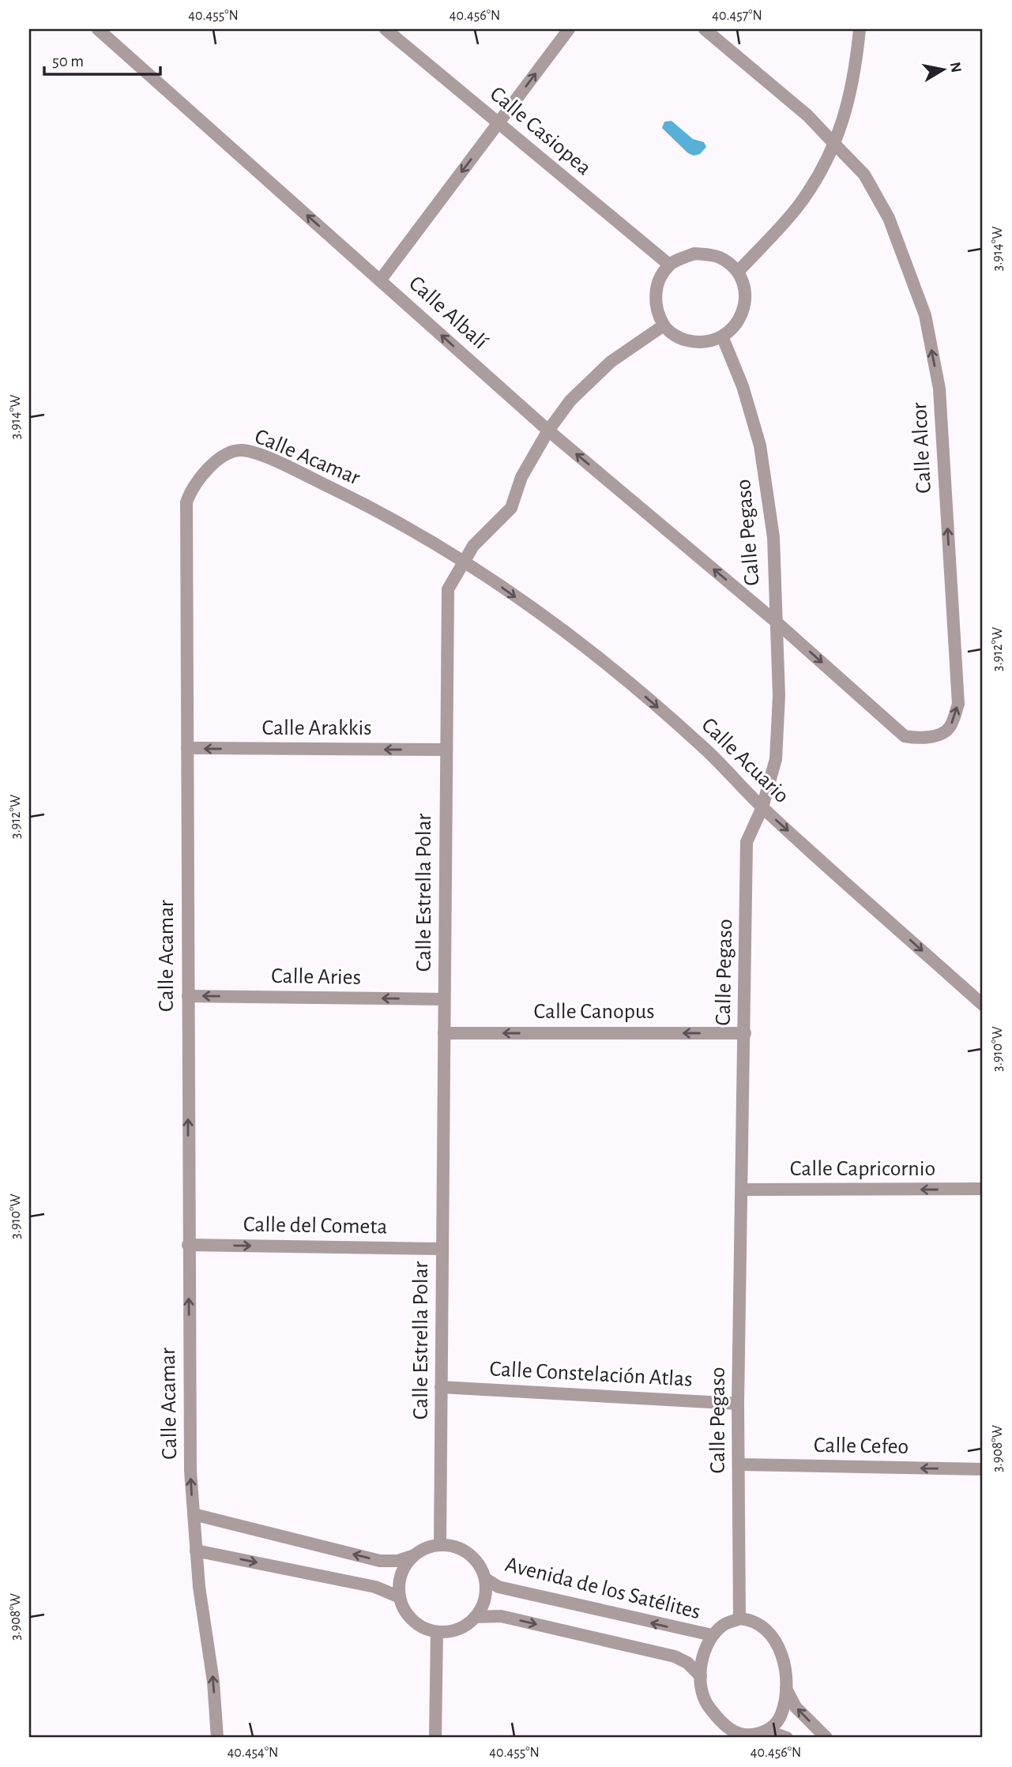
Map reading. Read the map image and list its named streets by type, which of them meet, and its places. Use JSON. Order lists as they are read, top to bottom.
{
  "streets": {
    "street": [
      "Calle Casiopea",
      "Calle Albalí",
      "Calle Alcor",
      "Calle Acamar",
      "Calle Pegaso",
      "Calle Arakkis",
      "Calle Acuario",
      "Calle Estrella Polar",
      "Calle Aries",
      "Calle Canopus",
      "Calle Capricornio",
      "Calle del Cometa",
      "Calle Constelación Atlas",
      "Calle Cefeo",
      "Avenida de los Satélites"
    ]
  },
  "crossings": [
    ["Calle Casiopea", "Calle Pegaso"],
    ["Calle Casiopea", "Calle Estrella Polar"],
    ["Calle Albalí", "Calle Alcor"],
    ["Calle Albalí", "Calle Pegaso"],
    ["Calle Albalí", "Calle Estrella Polar"],
    ["Calle Alcor", "Calle Pegaso"],
    ["Calle Acamar", "Calle Arakkis"],
    ["Calle Acamar", "Calle Acuario"],
    ["Calle Acamar", "Calle Estrella Polar"],
    ["Calle Acamar", "Calle Aries"],
    ["Calle Acamar", "Calle del Cometa"],
    ["Calle Pegaso", "Calle Acuario"],
    ["Calle Pegaso", "Calle Estrella Polar"],
    ["Calle Pegaso", "Calle Canopus"],
    ["Calle Pegaso", "Calle Capricornio"],
    ["Calle Pegaso", "Calle Constelación Atlas"],
    ["Calle Pegaso", "Calle Cefeo"],
    ["Calle Pegaso", "Avenida de los Satélites"],
    ["Calle Arakkis", "Calle Estrella Polar"],
    ["Calle Acuario", "Calle Estrella Polar"],
    ["Calle Estrella Polar", "Calle Aries"],
    ["Calle Estrella Polar", "Calle Canopus"],
    ["Calle Estrella Polar", "Calle del Cometa"],
    ["Calle Estrella Polar", "Calle Constelación Atlas"],
    ["Calle Estrella Polar", "Avenida de los Satélites"]
  ],
  "one_way": [
    "Calle Albalí",
    "Calle Acamar",
    "Calle Arakkis",
    "Calle Acuario",
    "Calle Aries",
    "Calle Canopus",
    "Calle Capricornio",
    "Calle del Cometa",
    "Calle Cefeo"
  ],
  "scale_bar": "50 m",
  "north": "right",
  "coordinates": [
    "40.455°N",
    "40.456°N",
    "40.457°N",
    "3.914°W",
    "3.912°W",
    "3.910°W",
    "3.908°W",
    "40.454°N"
  ]
}
